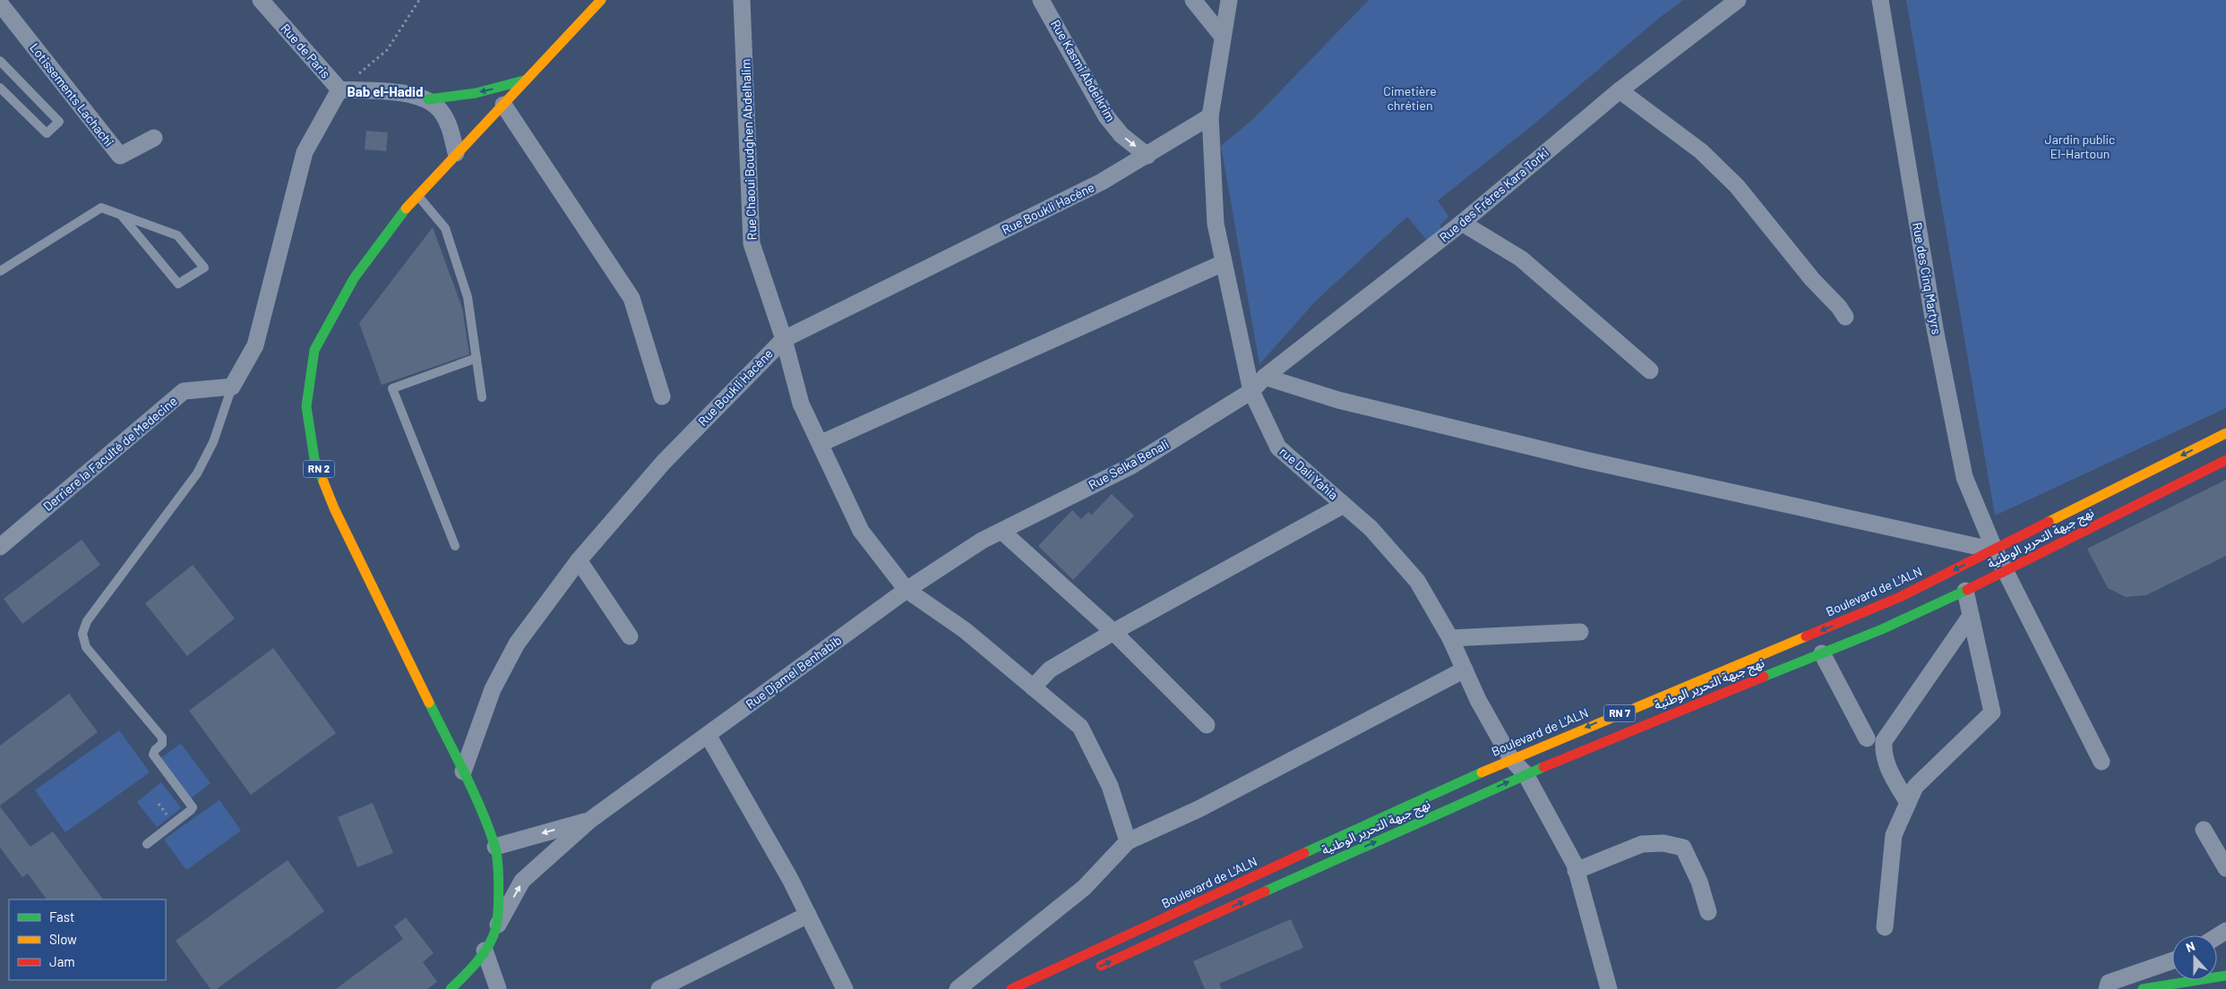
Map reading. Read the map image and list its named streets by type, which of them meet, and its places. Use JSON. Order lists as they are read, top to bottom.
{
  "streets": {
    "main road": [
      "RN 2",
      "نهج جبهة التحرير الوطنية",
      "Boulevard de L'ALN",
      "RN 7"
    ],
    "street": [
      "Rue de Paris",
      "Rue Kasmi Abdelkrim",
      "Lotissements Lachachi",
      "Rue Chaoui Boudghen Abdelhalim",
      "Rue des Fréres Kara Torki",
      "Rue Boukli Hacène",
      "Rue des Cinq Martyrs",
      "Derriere la Faculté de Medecine",
      "Rue Selka Benali",
      "rue Dali Yahia",
      "Rue Djamel Benhabib"
    ]
  },
  "crossings": [
    ["Rue Kasmi Abdelkrim", "Rue Boukli Hacène"],
    ["Rue Chaoui Boudghen Abdelhalim", "Rue Boukli Hacène"],
    ["Rue Chaoui Boudghen Abdelhalim", "Rue Djamel Benhabib"],
    ["Rue des Fréres Kara Torki", "Rue Selka Benali"],
    ["Rue des Fréres Kara Torki", "rue Dali Yahia"],
    ["Rue Boukli Hacène", "RN 2"],
    ["Rue Boukli Hacène", "rue Dali Yahia"],
    ["Rue des Cinq Martyrs", "نهج جبهة التحرير الوطنية"],
    ["Rue des Cinq Martyrs", "Boulevard de L'ALN"],
    ["Rue Selka Benali", "rue Dali Yahia"],
    ["Rue Selka Benali", "Rue Djamel Benhabib"],
    ["rue Dali Yahia", "نهج جبهة التحرير الوطنية"],
    ["rue Dali Yahia", "Boulevard de L'ALN"]
  ],
  "one_way": ["Rue Kasmi Abdelkrim", "نهج جبهة التحرير الوطنية", "Boulevard de L'ALN"],
  "districts": ["Bab el-Hadid"],
  "parks": ["Cimetière chrétien", "Jardin public El-Hartoun"],
  "legend": ["Fast", "Slow", "Jam"],
  "north": "top"
}
